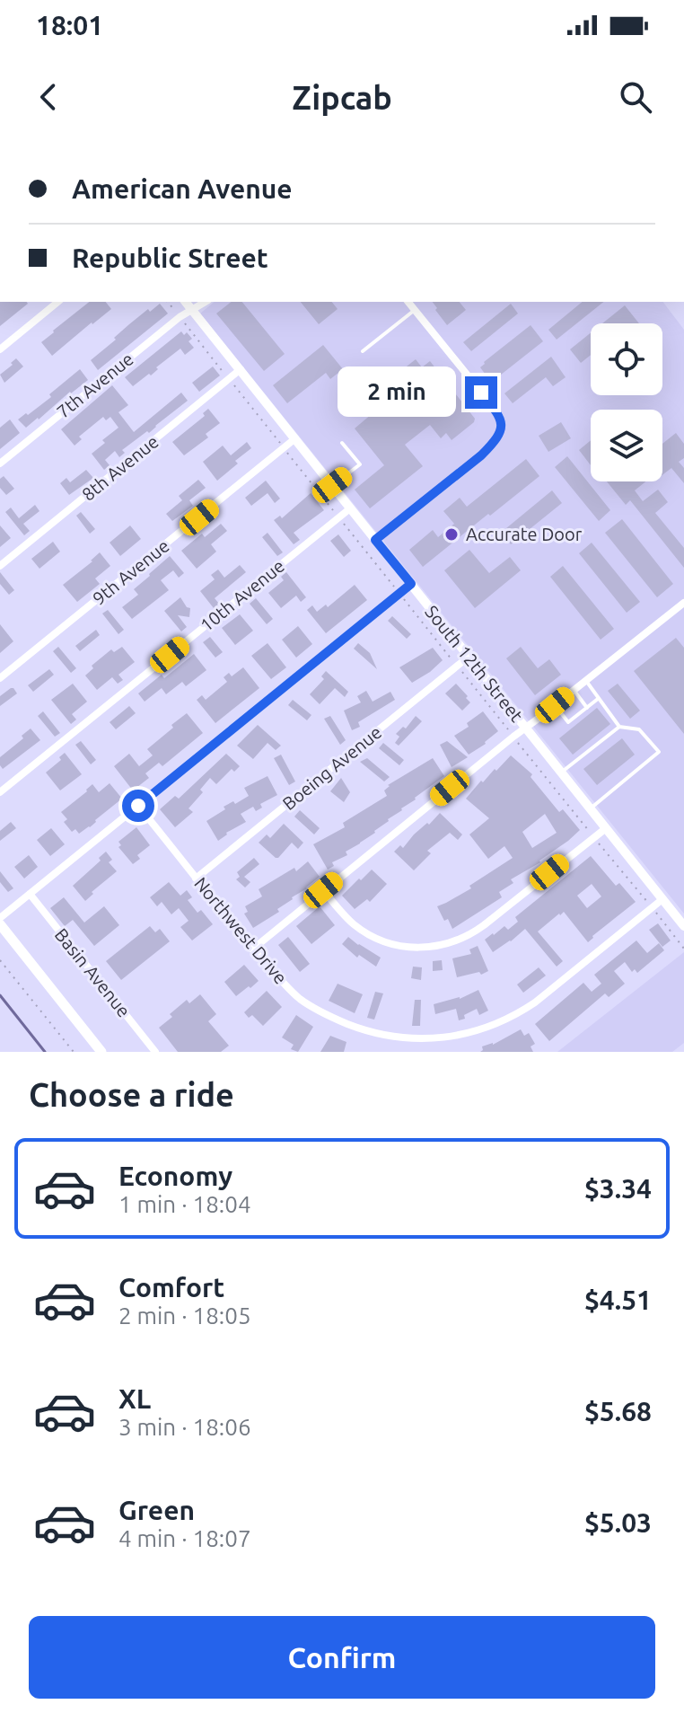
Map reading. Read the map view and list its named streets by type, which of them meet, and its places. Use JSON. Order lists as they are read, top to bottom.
{
  "streets": {
    "street": [
      "7th Avenue",
      "8th Avenue",
      "9th Avenue",
      "10th Avenue",
      "South 12th Street",
      "Boeing Avenue",
      "Northwest Drive",
      "Basin Avenue"
    ]
  },
  "crossings": [
    ["7th Avenue", "South 12th Street"],
    ["8th Avenue", "South 12th Street"],
    ["9th Avenue", "South 12th Street"],
    ["10th Avenue", "South 12th Street"],
    ["South 12th Street", "Boeing Avenue"],
    ["South 12th Street", "Northwest Drive"],
    ["Boeing Avenue", "Northwest Drive"]
  ],
  "places": ["Accurate Door"],
  "page": {
    "status": "18:01",
    "header": "Zipcab",
    "banner": ["American Avenue", "Republic Street"],
    "bubble": "2 min",
    "heading": "Choose a ride",
    "list": [
      {
        "name": "Economy",
        "note": "1 min · 18:04",
        "value": "$3.34"
      },
      {
        "name": "Comfort",
        "note": "2 min · 18:05",
        "value": "$4.51"
      },
      {
        "name": "XL",
        "note": "3 min · 18:06",
        "value": "$5.68"
      },
      {
        "name": "Green",
        "note": "4 min · 18:07",
        "value": "$5.03"
      }
    ],
    "buttons": "Confirm"
  }
}
